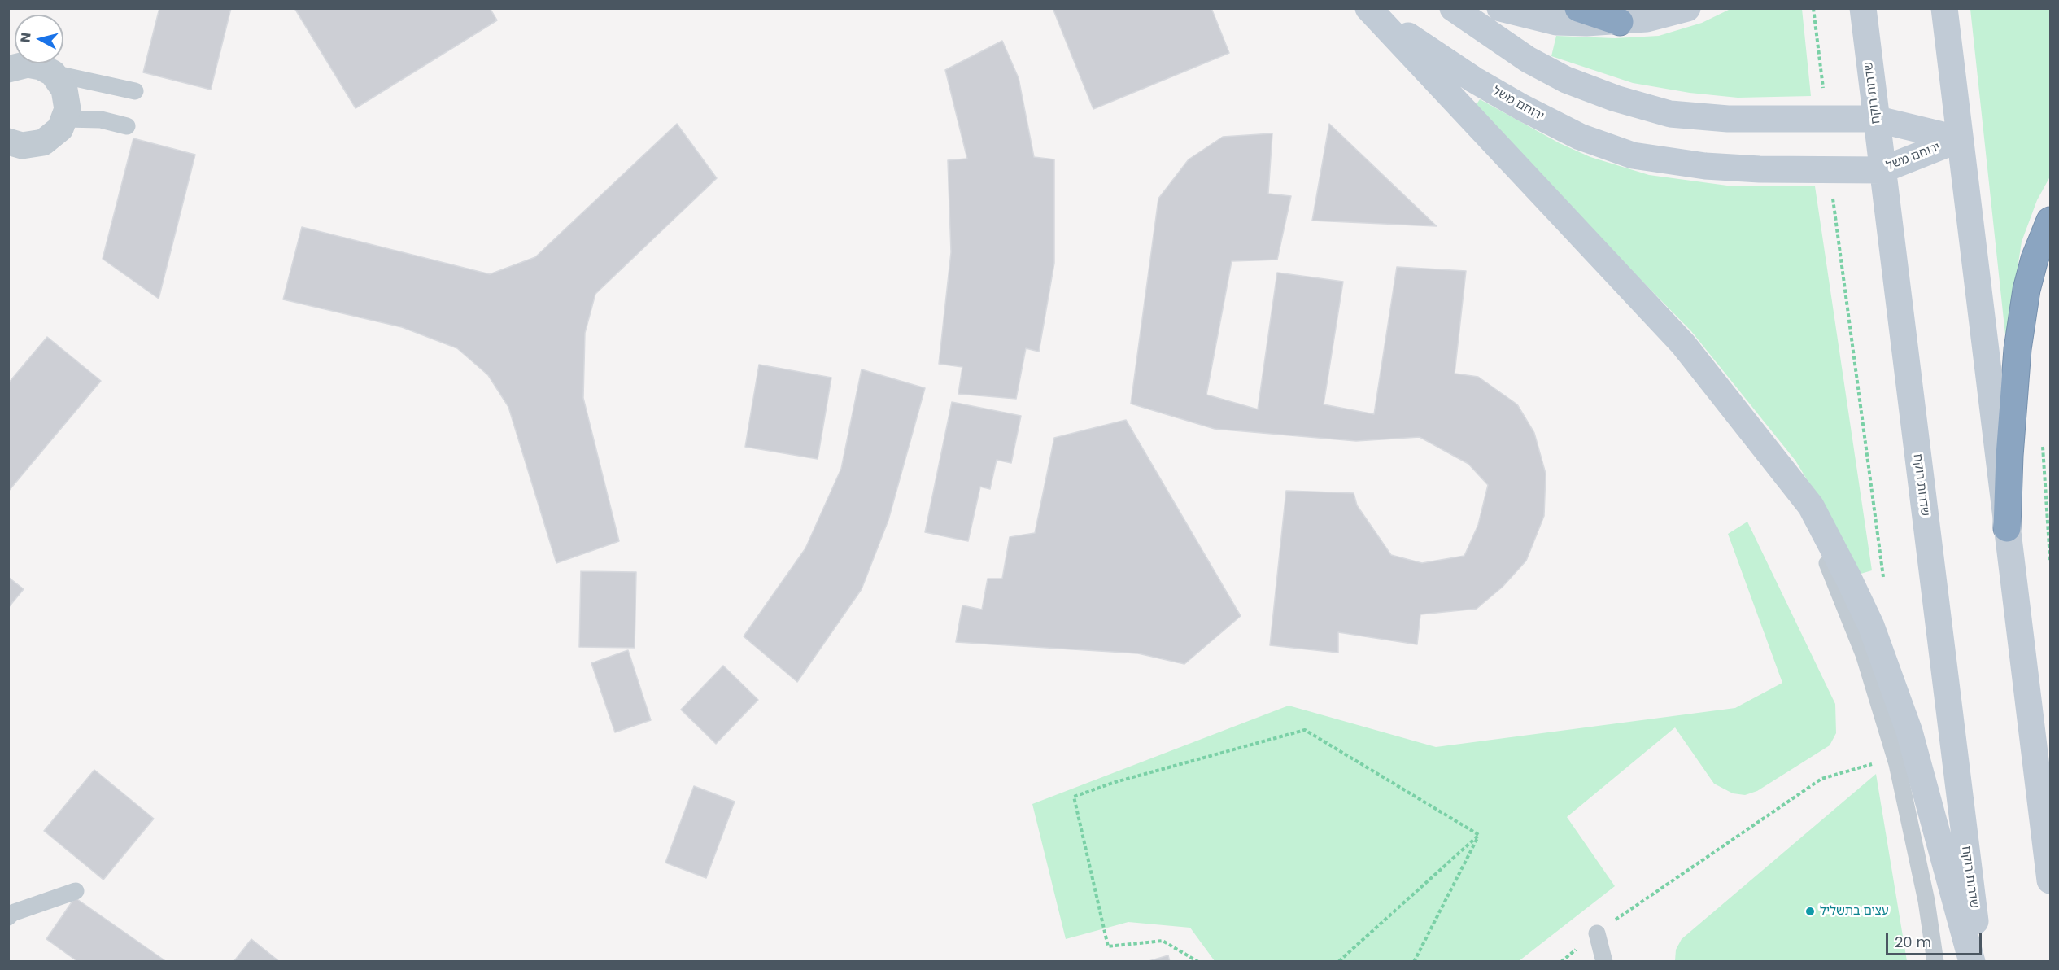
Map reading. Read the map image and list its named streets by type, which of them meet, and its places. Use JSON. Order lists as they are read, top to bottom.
{
  "streets": {
    "main road": ["שדרות רוקח", "ירוחם משל"]
  },
  "crossings": [
    ["שדרות רוקח", "ירוחם משל"]
  ],
  "places": ["עצים בתשליל"],
  "scale_bar": "20 m",
  "north": "left"
}
